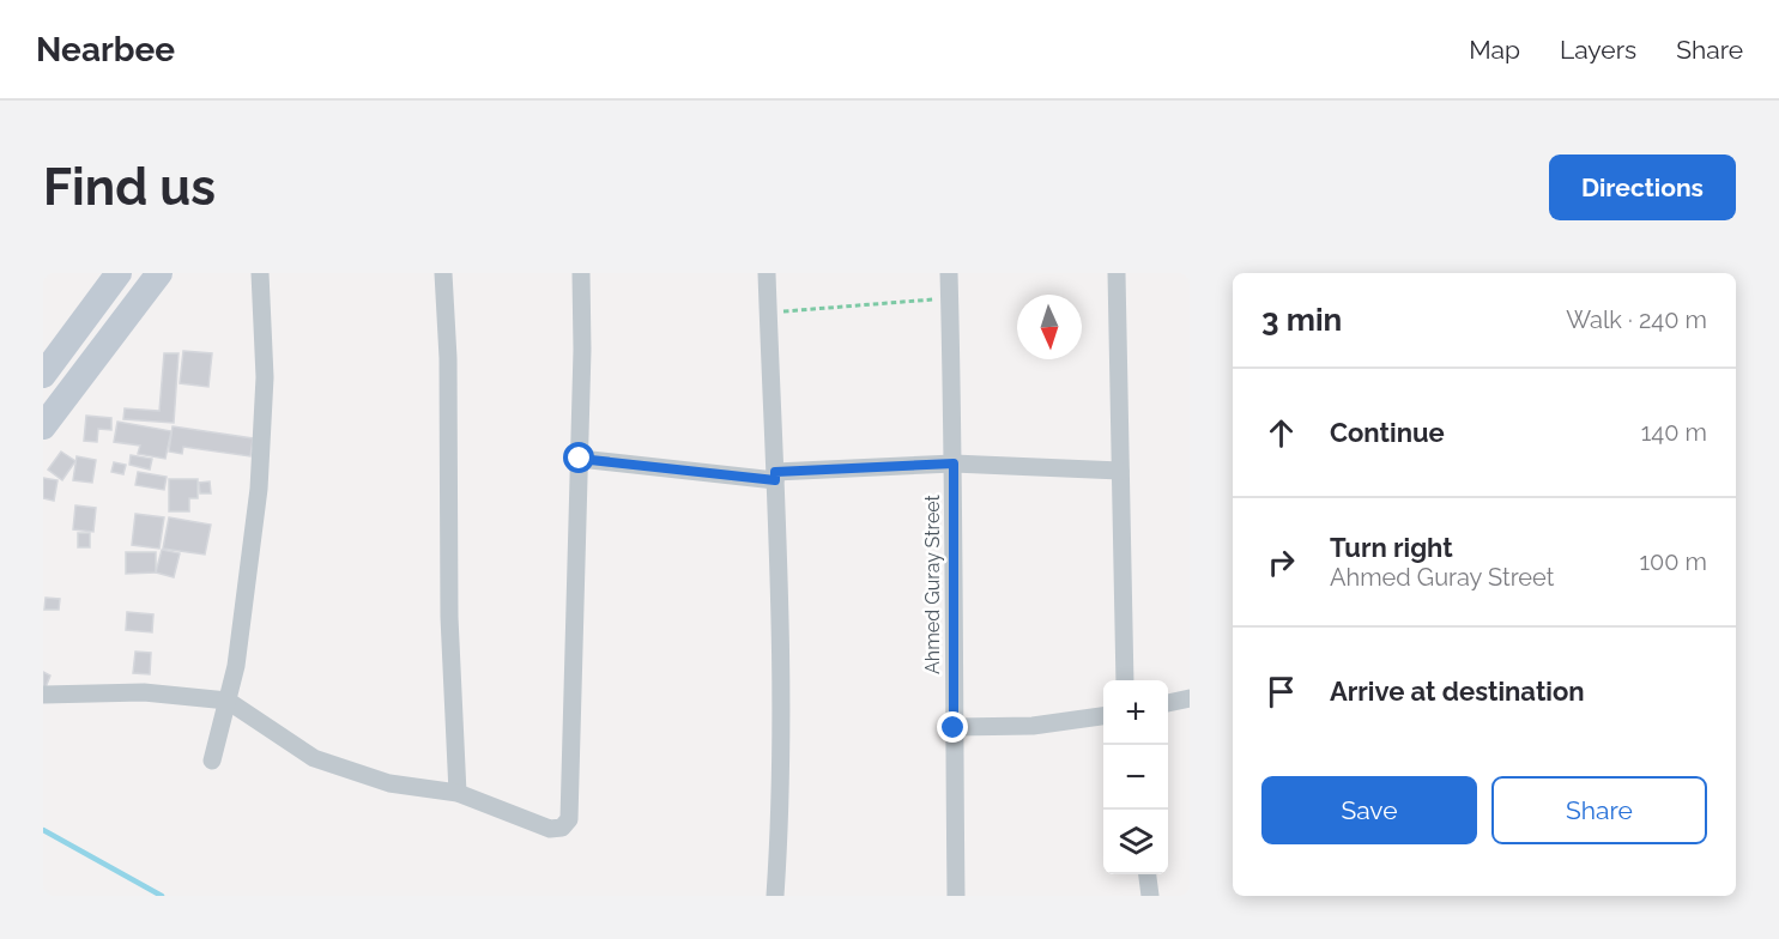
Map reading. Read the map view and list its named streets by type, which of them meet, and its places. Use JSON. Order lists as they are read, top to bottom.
{
  "streets": {
    "street": ["Ahmed Guray Street"]
  },
  "north": "bottom",
  "page": {
    "header": "Nearbee",
    "nav": ["Map", "Layers", "Share"],
    "buttons": [
      "Directions",
      ["Save", "Share"]
    ],
    "title": "Find us",
    "heading": ["3 min", "Walk · 240 m"],
    "list": [
      ["Continue", "140 m"],
      ["Turn right", "Ahmed Guray Street", "100 m"],
      "Arrive at destination"
    ],
    "map_buttons": ["+", "−"]
  }
}
